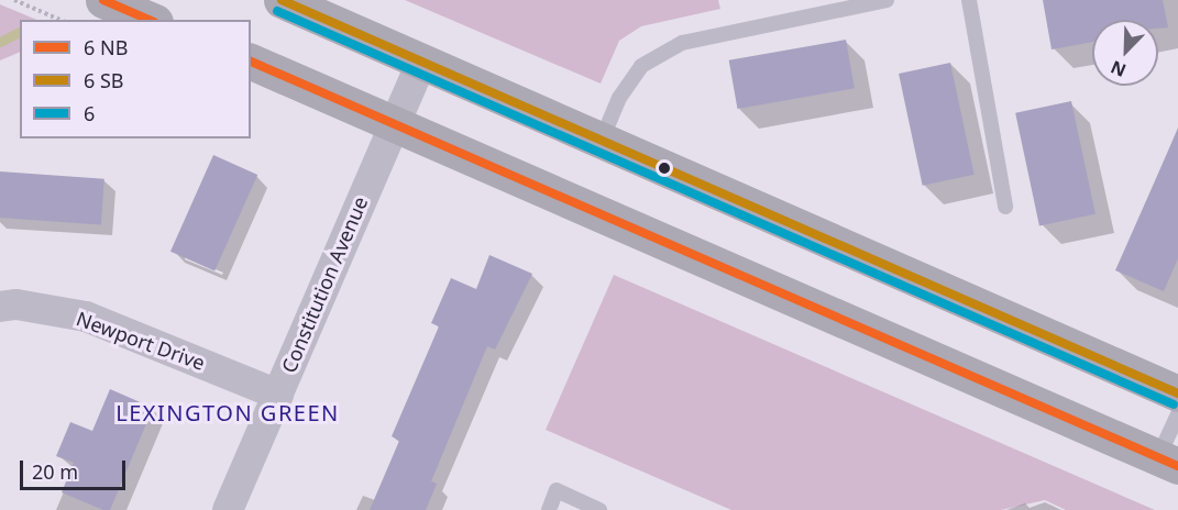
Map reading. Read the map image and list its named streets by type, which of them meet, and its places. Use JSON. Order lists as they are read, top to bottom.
{
  "streets": {
    "street": ["Constitution Avenue", "Newport Drive"]
  },
  "crossings": [
    ["Constitution Avenue", "Newport Drive"]
  ],
  "districts": ["LEXINGTON GREEN"],
  "lines": ["transit line 6"],
  "legend": ["6 NB", "6 SB", "6"],
  "scale_bar": "20 m",
  "north": "bottom left"
}
